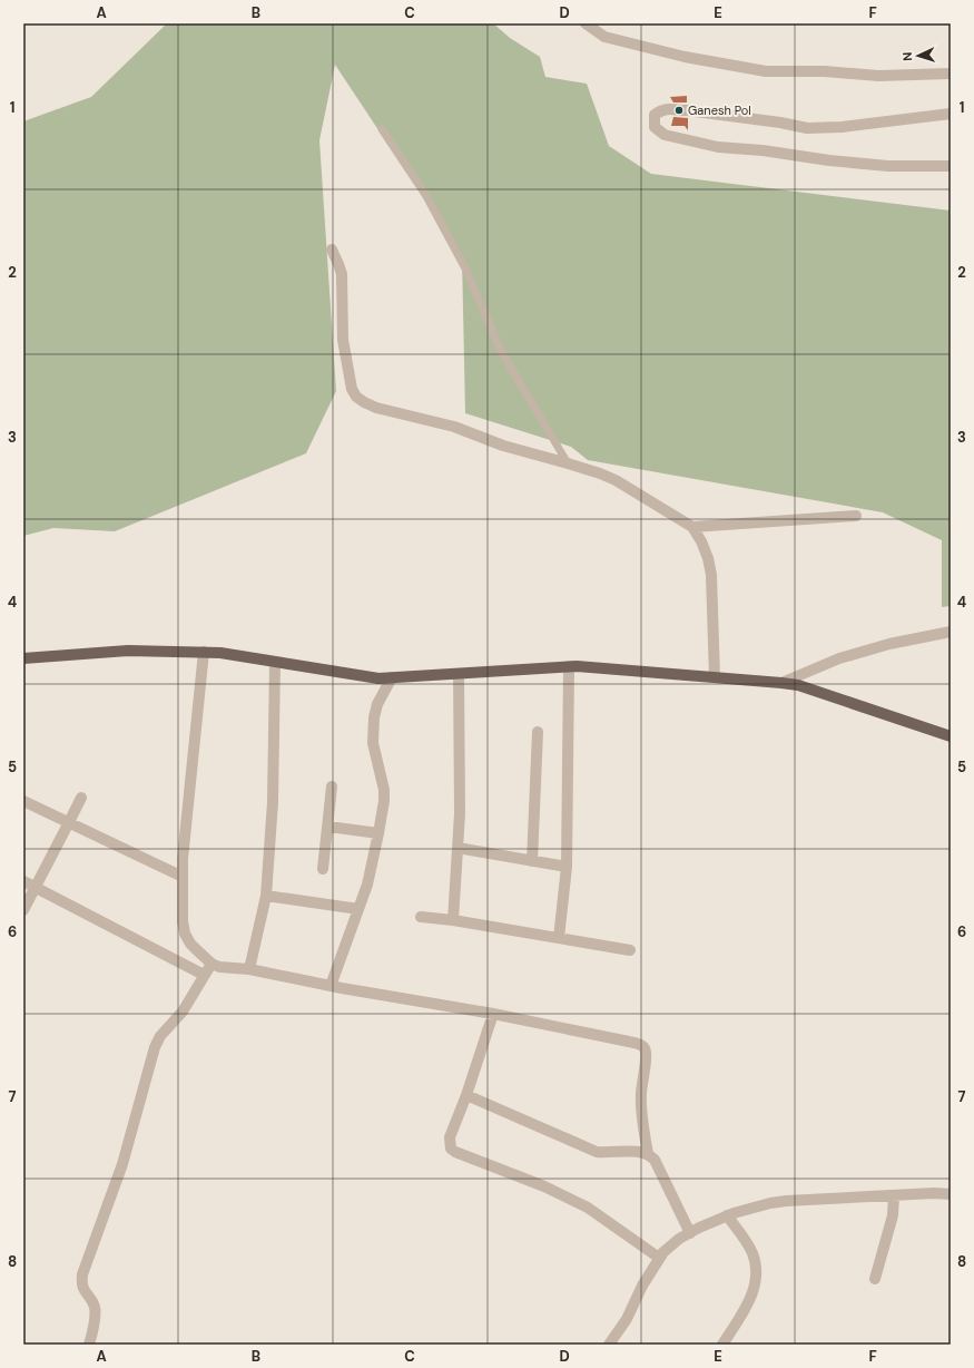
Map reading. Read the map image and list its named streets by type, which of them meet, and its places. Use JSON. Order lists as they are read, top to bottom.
{
  "places": ["Ganesh Pol"],
  "north": "left",
  "grid": {
    "columns": [
      "A",
      "B",
      "C",
      "D",
      "E",
      "F"
    ],
    "rows": [
      "1",
      "2",
      "3",
      "4",
      "5",
      "6",
      "7",
      "8"
    ]
  }
}
